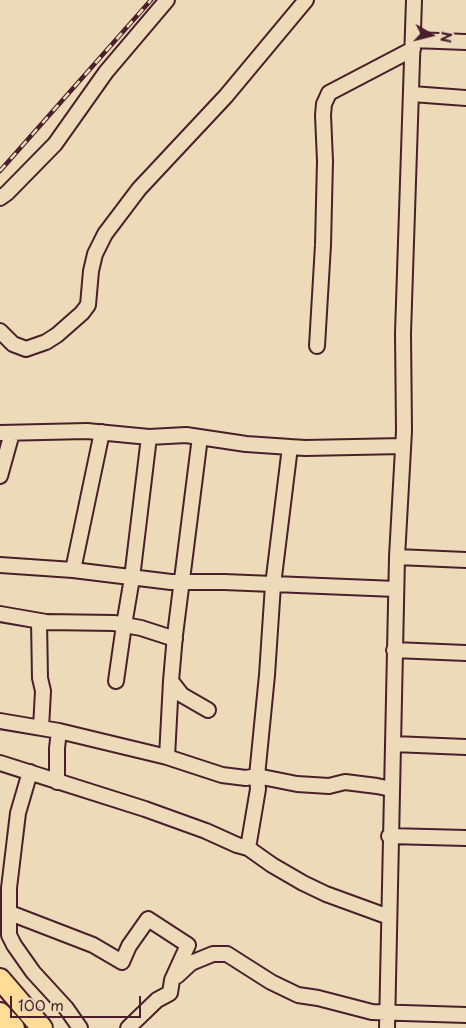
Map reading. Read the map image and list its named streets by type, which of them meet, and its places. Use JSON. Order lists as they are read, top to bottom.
{
  "scale_bar": "100 m",
  "north": "right"
}
